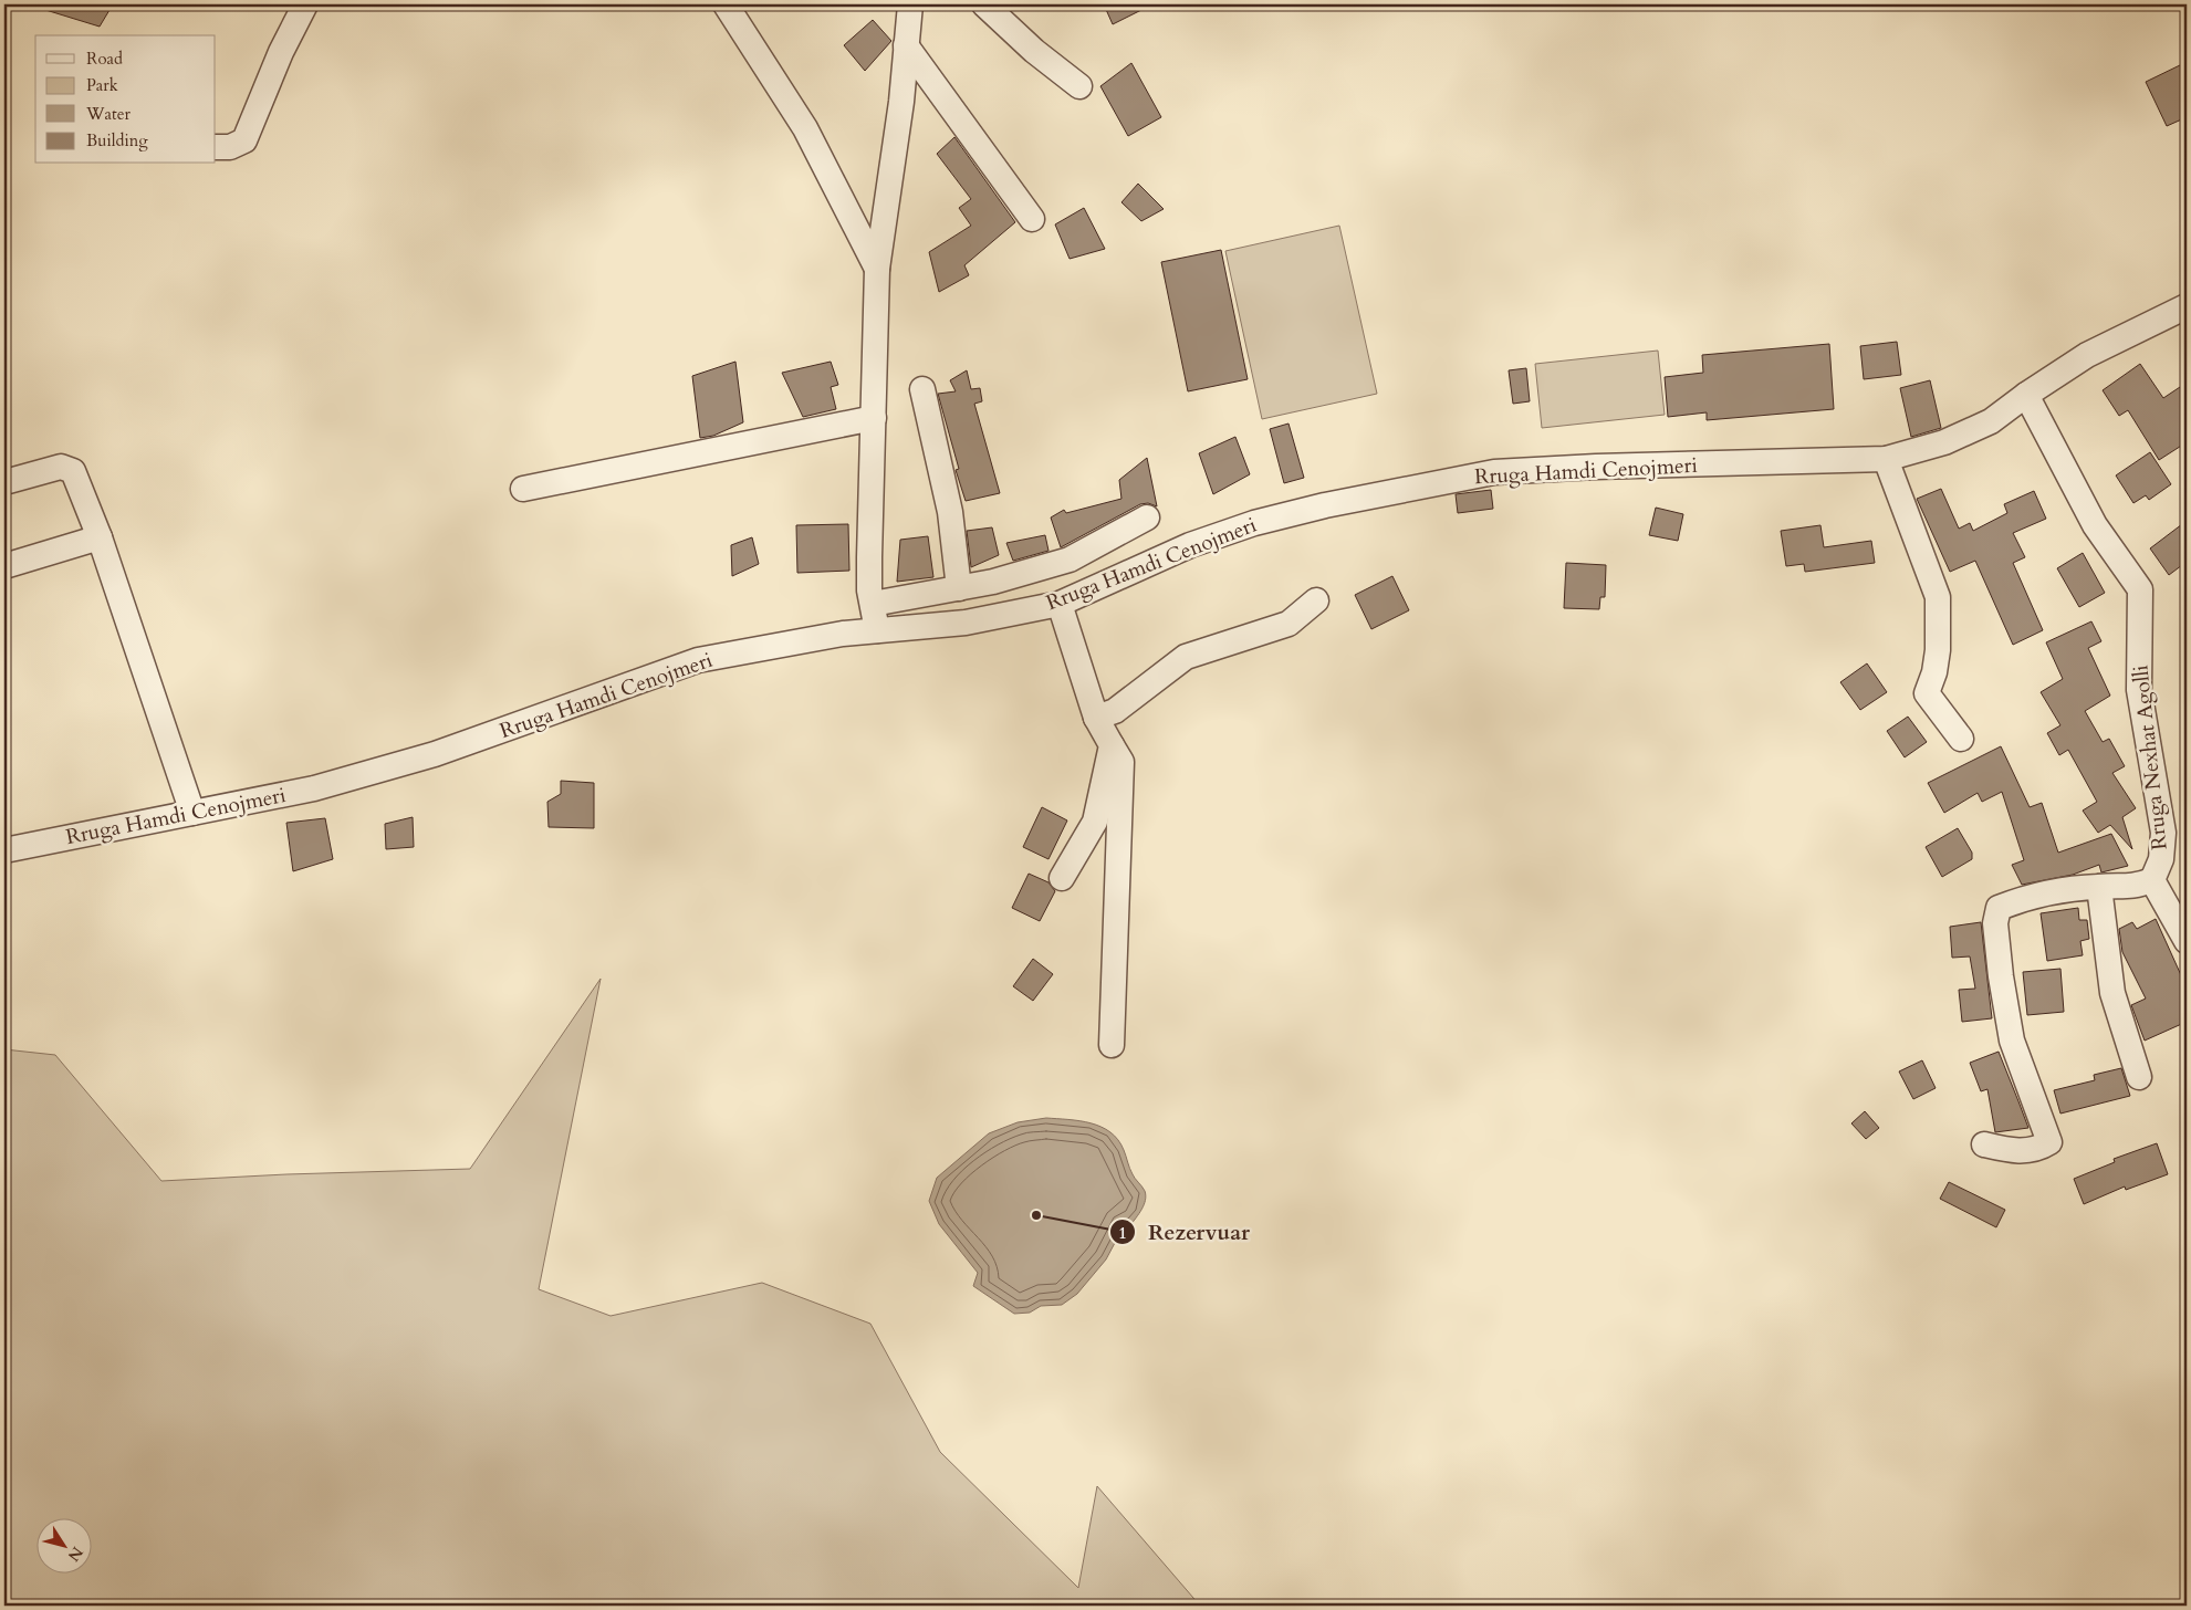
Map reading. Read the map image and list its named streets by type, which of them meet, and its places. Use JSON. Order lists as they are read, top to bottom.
{
  "streets": {
    "street": ["Rruga Hamdi Cenojmeri", "Rruga Nexhat Agolli"]
  },
  "crossings": [
    ["Rruga Hamdi Cenojmeri", "Rruga Nexhat Agolli"]
  ],
  "places": ["Rezervuar"],
  "legend": [
    "Road",
    "Park",
    "Water",
    "Building"
  ],
  "north": "bottom right"
}
